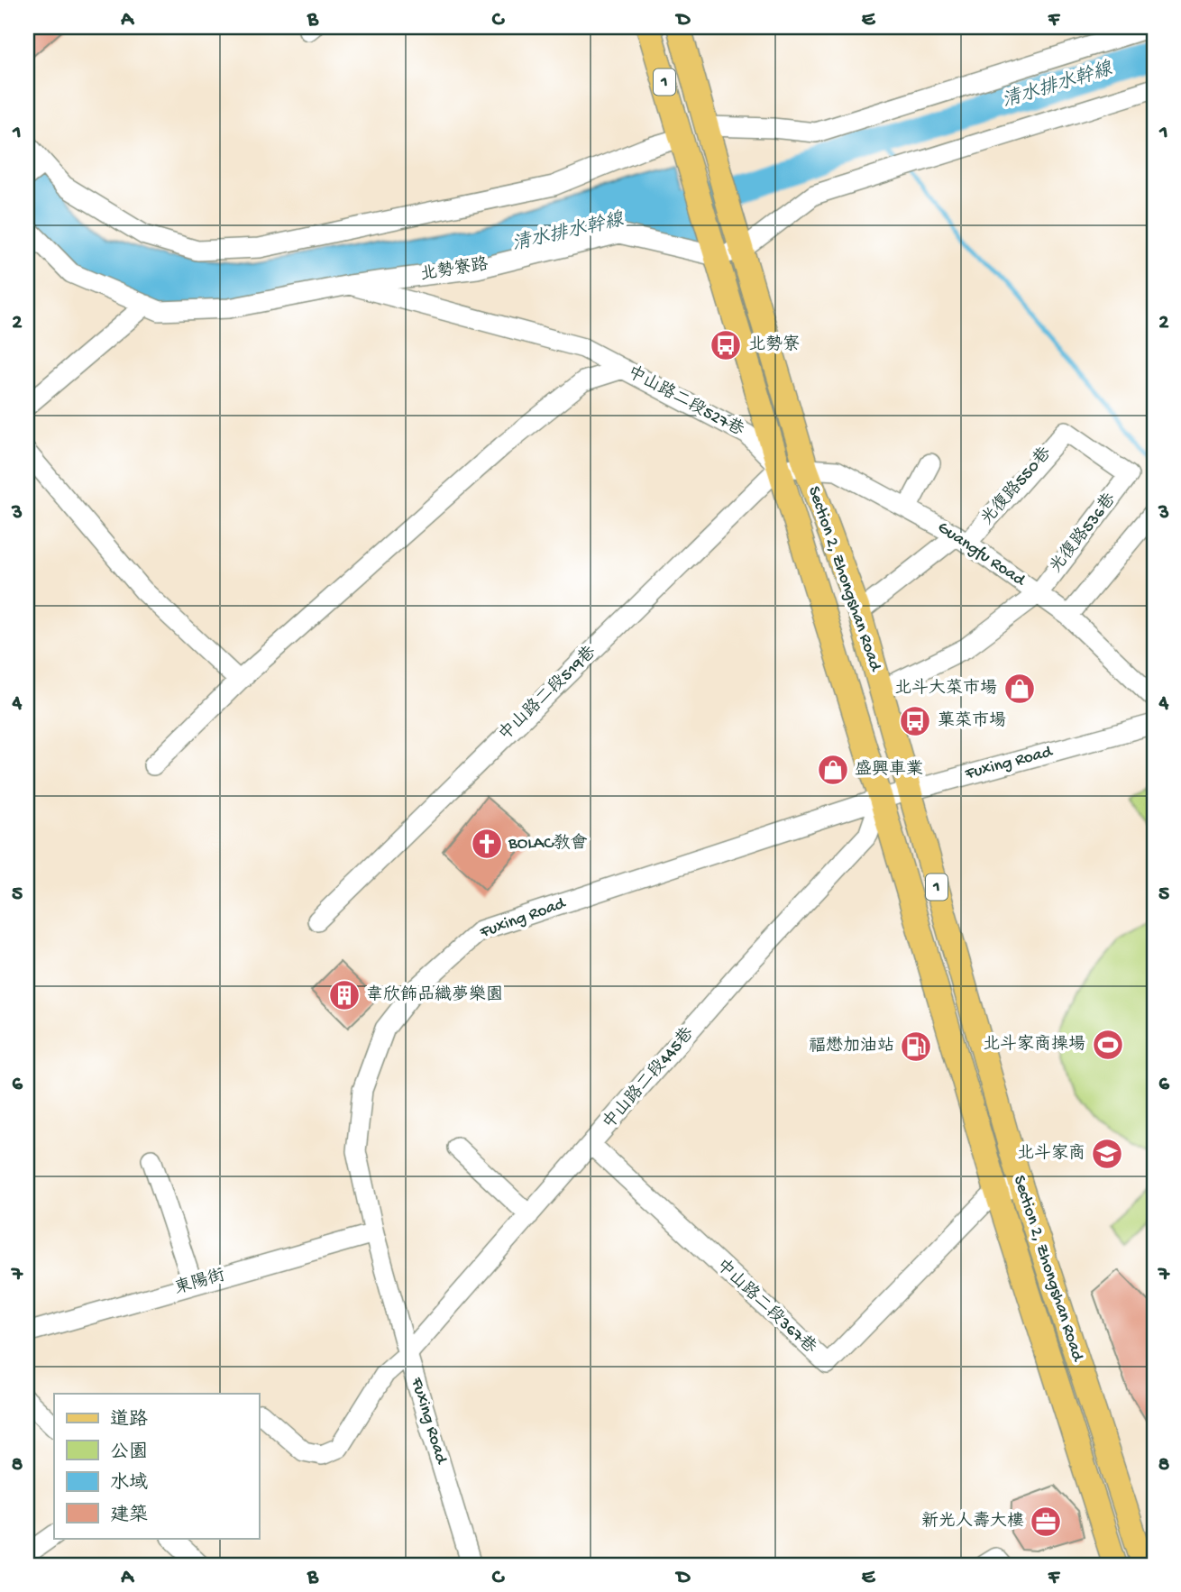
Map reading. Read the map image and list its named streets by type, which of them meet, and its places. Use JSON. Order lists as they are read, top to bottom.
{
  "streets": {
    "main road": ["1", "Section 2, Zhongshan Road"],
    "street": [
      "北勢寮路",
      "中山路二段527巷",
      "光復路550巷",
      "光復路536巷",
      "Guangfu Road",
      "中山路二段519巷",
      "Fuxing Road",
      "中山路二段445巷",
      "東陽街",
      "中山路二段367巷"
    ]
  },
  "crossings": [
    ["1", "Section 2, Zhongshan Road"],
    ["北勢寮路", "中山路二段527巷"],
    ["北勢寮路", "Section 2, Zhongshan Road"],
    ["中山路二段527巷", "Guangfu Road"],
    ["中山路二段527巷", "Section 2, Zhongshan Road"],
    ["中山路二段527巷", "中山路二段519巷"],
    ["光復路550巷", "光復路536巷"],
    ["光復路550巷", "Guangfu Road"],
    ["光復路550巷", "Section 2, Zhongshan Road"],
    ["光復路536巷", "Guangfu Road"],
    ["光復路536巷", "Section 2, Zhongshan Road"],
    ["Guangfu Road", "Section 2, Zhongshan Road"],
    ["Guangfu Road", "中山路二段519巷"],
    ["Section 2, Zhongshan Road", "中山路二段519巷"],
    ["Section 2, Zhongshan Road", "Fuxing Road"],
    ["Section 2, Zhongshan Road", "中山路二段445巷"],
    ["Section 2, Zhongshan Road", "中山路二段367巷"],
    ["Fuxing Road", "中山路二段445巷"],
    ["Fuxing Road", "東陽街"],
    ["中山路二段445巷", "中山路二段367巷"]
  ],
  "water": ["清水排水幹線"],
  "places": {
    "bus stop": ["北勢寮", "菓菜市場"],
    "shop": ["北斗大菜市場", "盛興車業"],
    "church": ["BOLAC教會"],
    "building": ["韋欣飾品織夢樂園"],
    "sports": ["北斗家商操場"],
    "fuel station": ["福懋加油站"],
    "school or university": ["北斗家商"],
    "office": ["新光人壽大樓"]
  },
  "legend": [
    "道路",
    "公園",
    "水域",
    "建築"
  ],
  "grid": {
    "columns": [
      "A",
      "B",
      "C",
      "D",
      "E",
      "F"
    ],
    "rows": [
      "1",
      "2",
      "3",
      "4",
      "5",
      "6",
      "7",
      "8"
    ]
  }
}
